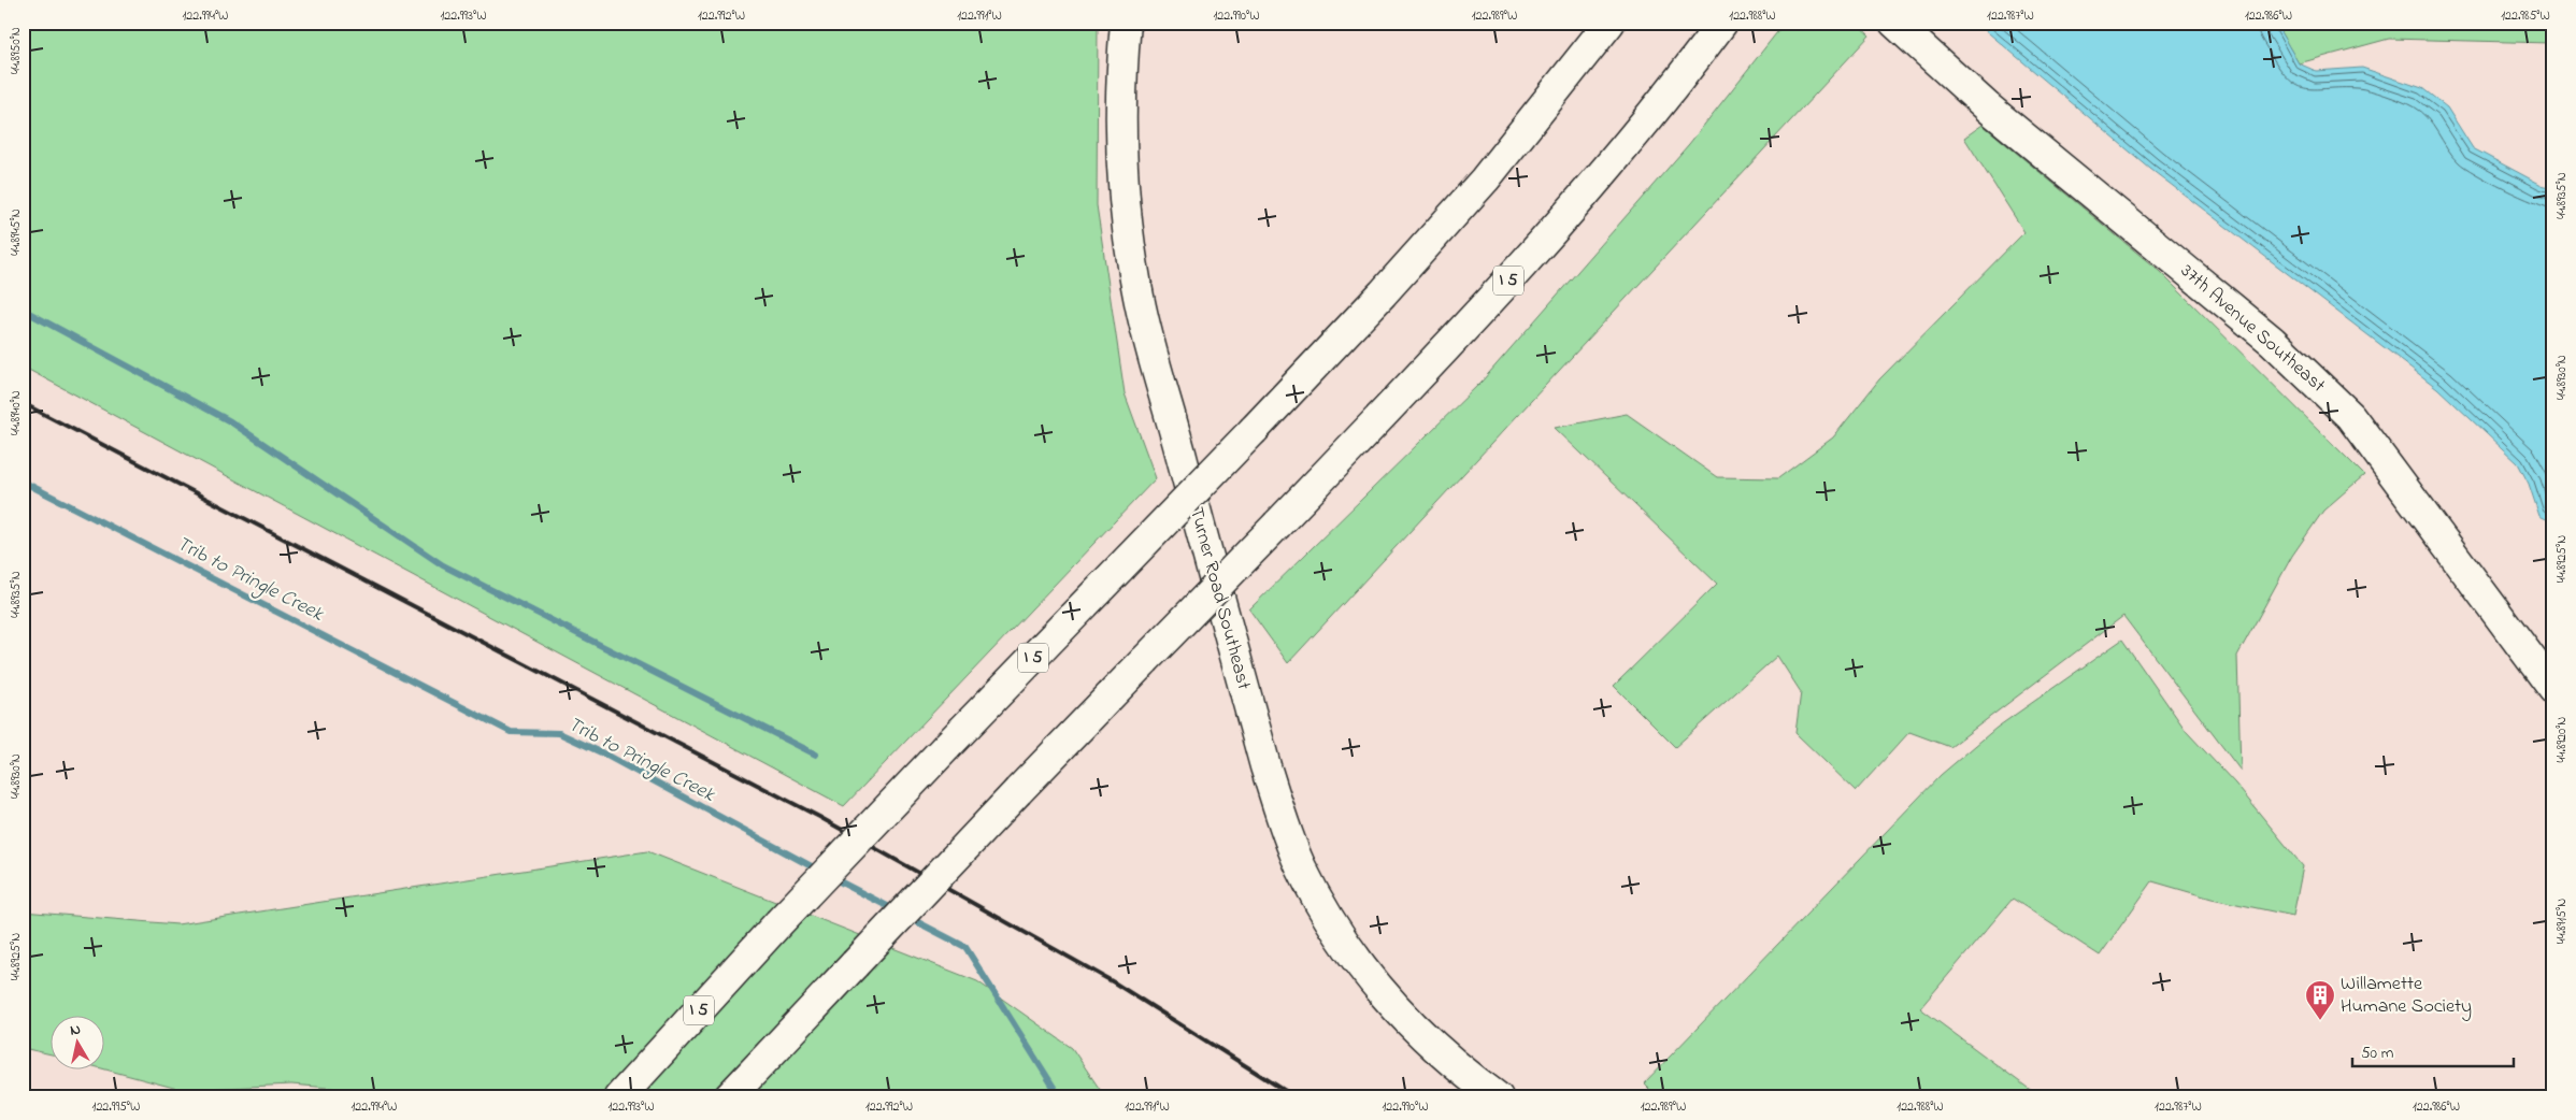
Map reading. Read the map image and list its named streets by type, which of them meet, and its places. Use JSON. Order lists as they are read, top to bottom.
{
  "streets": {
    "main road": ["I 5", "37th Avenue Southeast", "Turner Road Southeast"]
  },
  "water": ["Trib to Pringle Creek"],
  "places": {
    "building": ["Willamette Humane Society"]
  },
  "scale_bar": "50 m",
  "north": "top",
  "coordinates": [
    "122.994°W",
    "122.993°W",
    "122.992°W",
    "122.991°W",
    "122.990°W",
    "122.989°W",
    "122.988°W",
    "122.987°W",
    "122.986°W",
    "122.985°W",
    "44.8950°N",
    "44.8935°N",
    "44.8945°N",
    "44.8930°N",
    "44.8940°N",
    "44.8925°N",
    "44.8920°N",
    "44.8915°N",
    "122.995°W"
  ]
}
